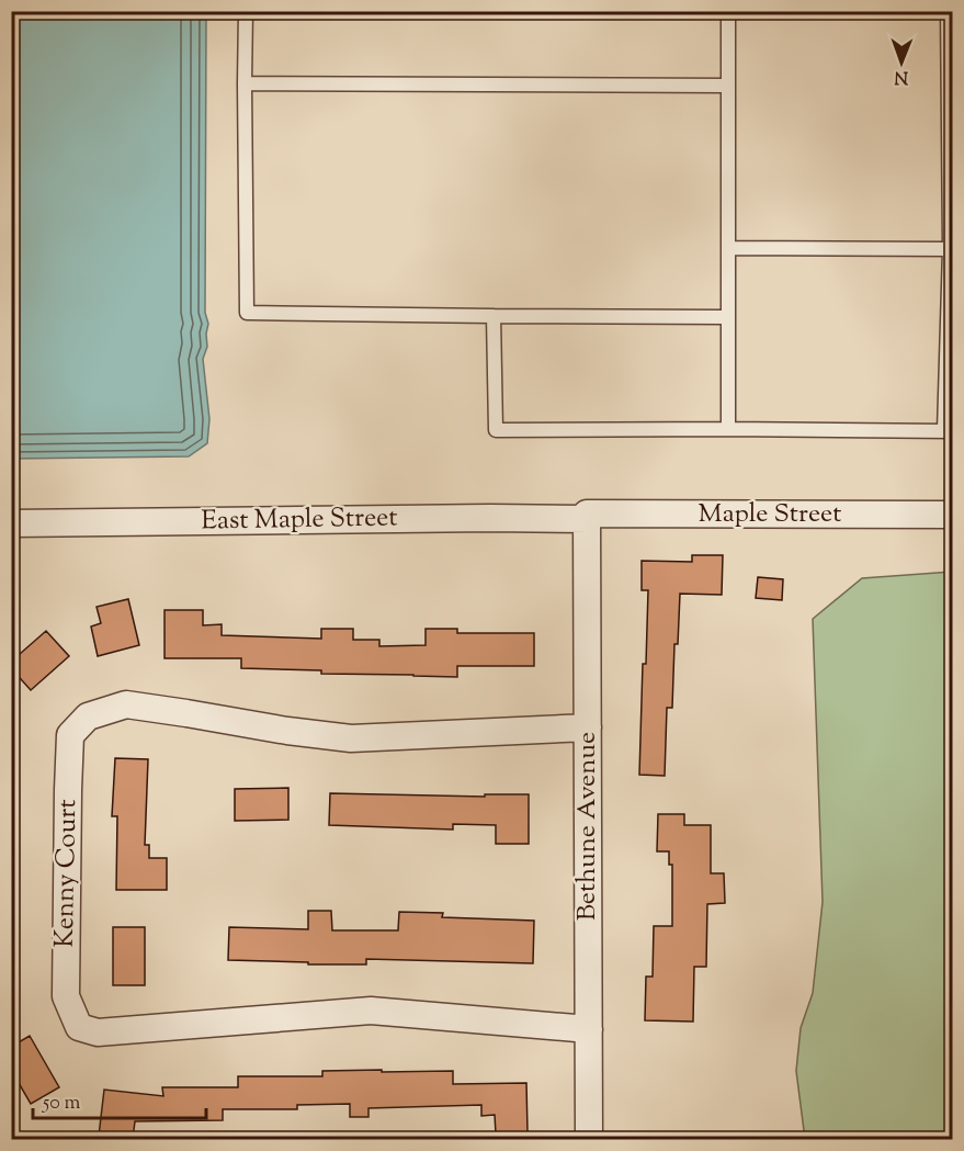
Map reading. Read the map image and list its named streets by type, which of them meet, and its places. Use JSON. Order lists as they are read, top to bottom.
{
  "streets": {
    "street": [
      "Maple Street",
      "East Maple Street",
      "Bethune Avenue",
      "Kenny Court"
    ]
  },
  "crossings": [
    ["Maple Street", "East Maple Street"],
    ["Maple Street", "Bethune Avenue"],
    ["East Maple Street", "Bethune Avenue"],
    ["Bethune Avenue", "Kenny Court"]
  ],
  "scale_bar": "50 m",
  "north": "bottom"
}
